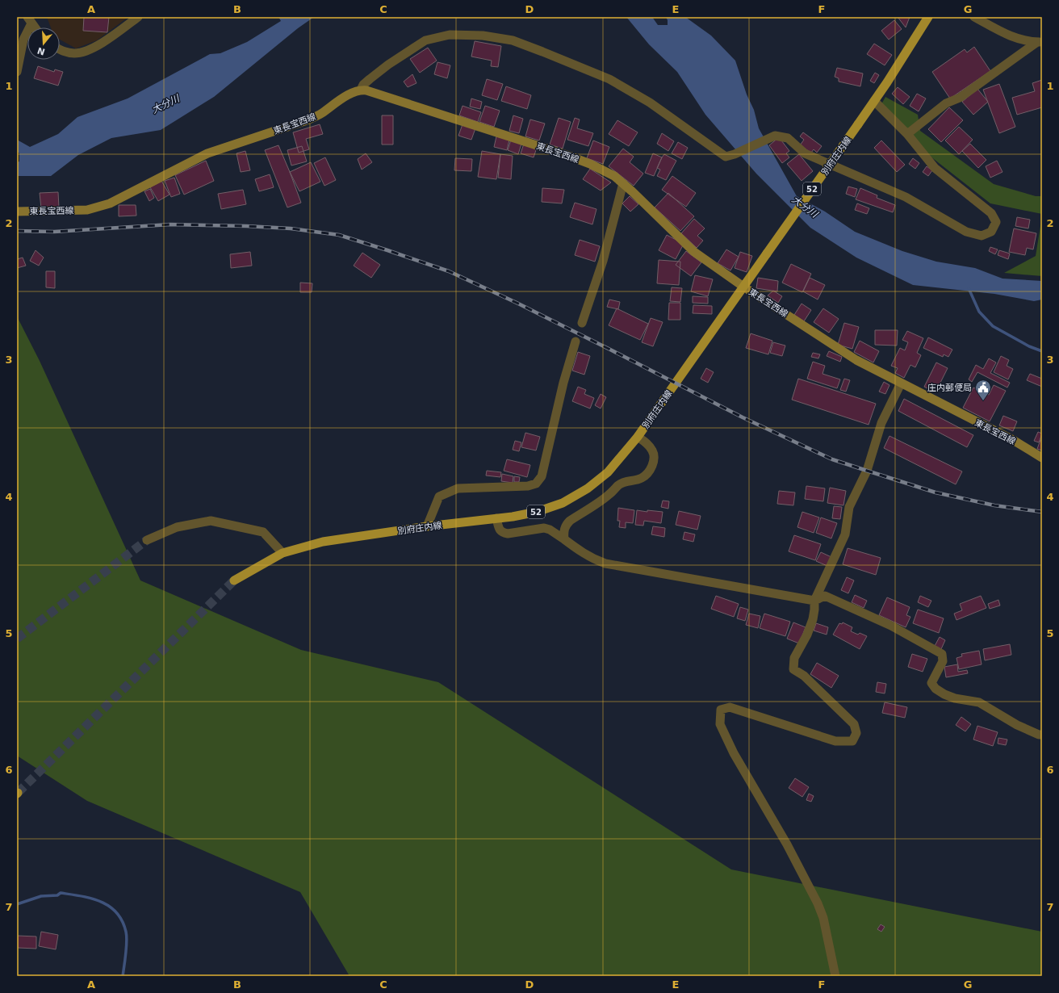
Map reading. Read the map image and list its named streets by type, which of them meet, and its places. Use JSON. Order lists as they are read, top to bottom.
{
  "streets": {
    "main road": ["東長宝西線", "別府庄内線", "52"]
  },
  "crossings": [
    ["東長宝西線", "別府庄内線"]
  ],
  "water": ["大分川"],
  "places": {
    "public building": ["庄内郵便局"]
  },
  "north": "bottom",
  "grid": {
    "columns": [
      "A",
      "B",
      "C",
      "D",
      "E",
      "F",
      "G"
    ],
    "rows": [
      "1",
      "2",
      "3",
      "4",
      "5",
      "6",
      "7"
    ]
  }
}
